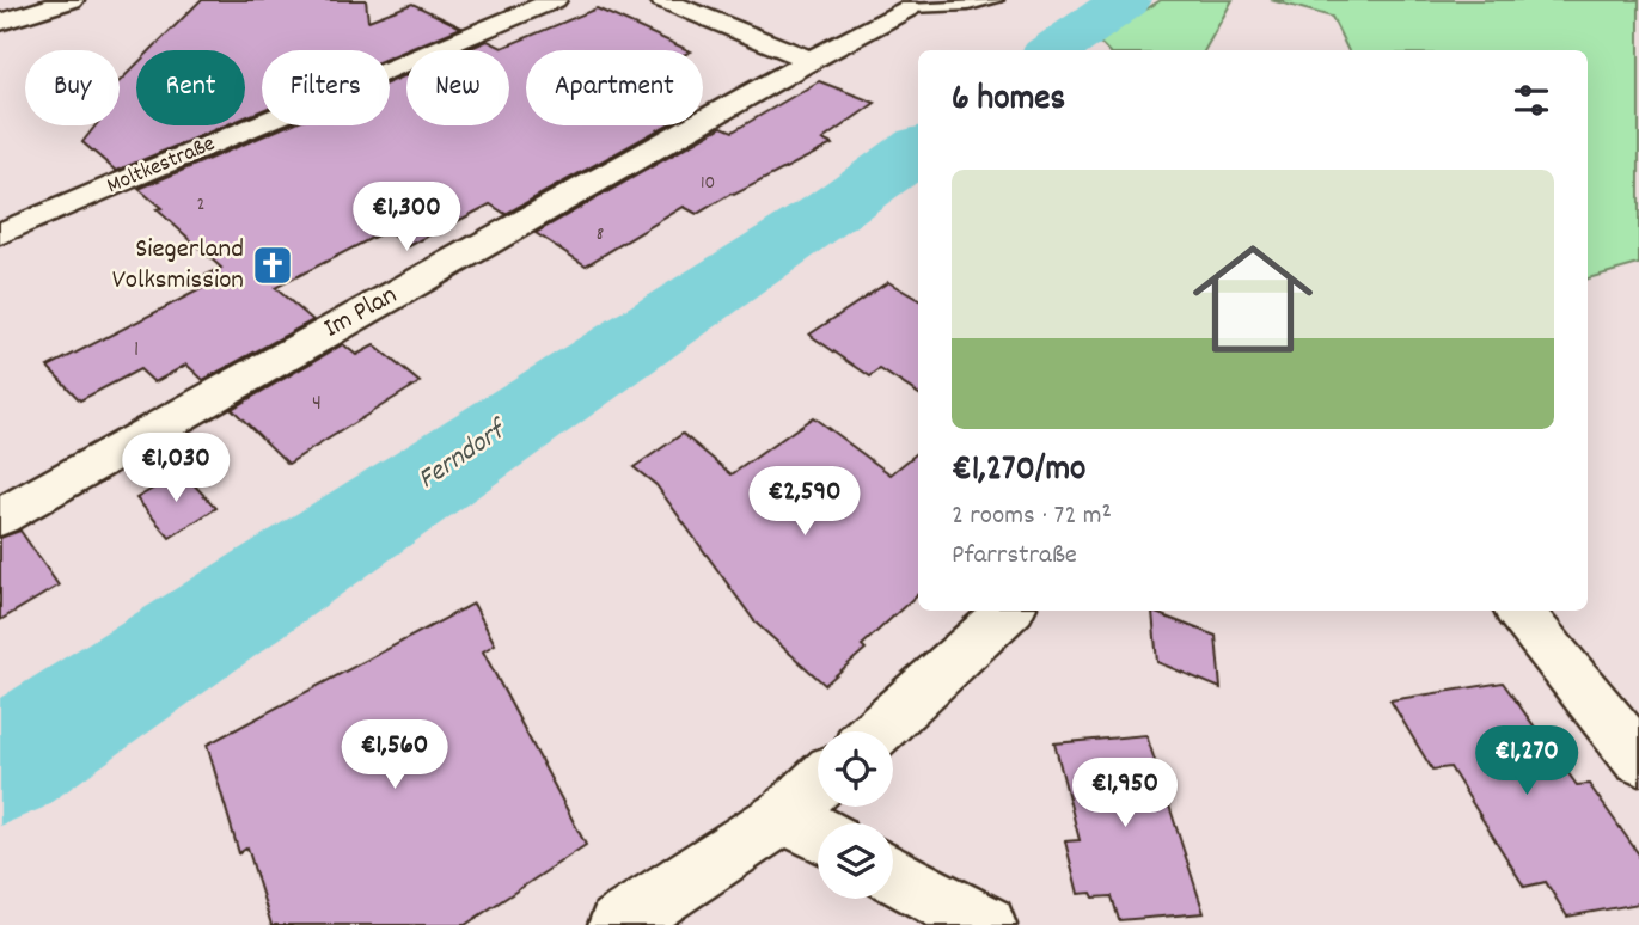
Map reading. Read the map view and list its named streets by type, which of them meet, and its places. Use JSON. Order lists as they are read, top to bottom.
{
  "streets": {
    "street": ["Moltkestraße", "Im Plan"]
  },
  "water": ["Ferndorf"],
  "places": {
    "church": ["Siegerland Volksmission"]
  },
  "house_numbers": [
    "10",
    "2",
    "8",
    "1",
    "4"
  ],
  "page": {
    "chip": [
      "Buy",
      "Rent",
      "Filters",
      "New",
      "Apartment"
    ],
    "heading": "6 homes",
    "list": [
      {
        "name": "€1,270/mo",
        "note": "2 rooms · 72 m² · Pfarrstraße"
      }
    ],
    "price": [
      "€1,300",
      "€1,030",
      "€2,590",
      "€1,560",
      "€1,270",
      "€1,950"
    ]
  }
}
